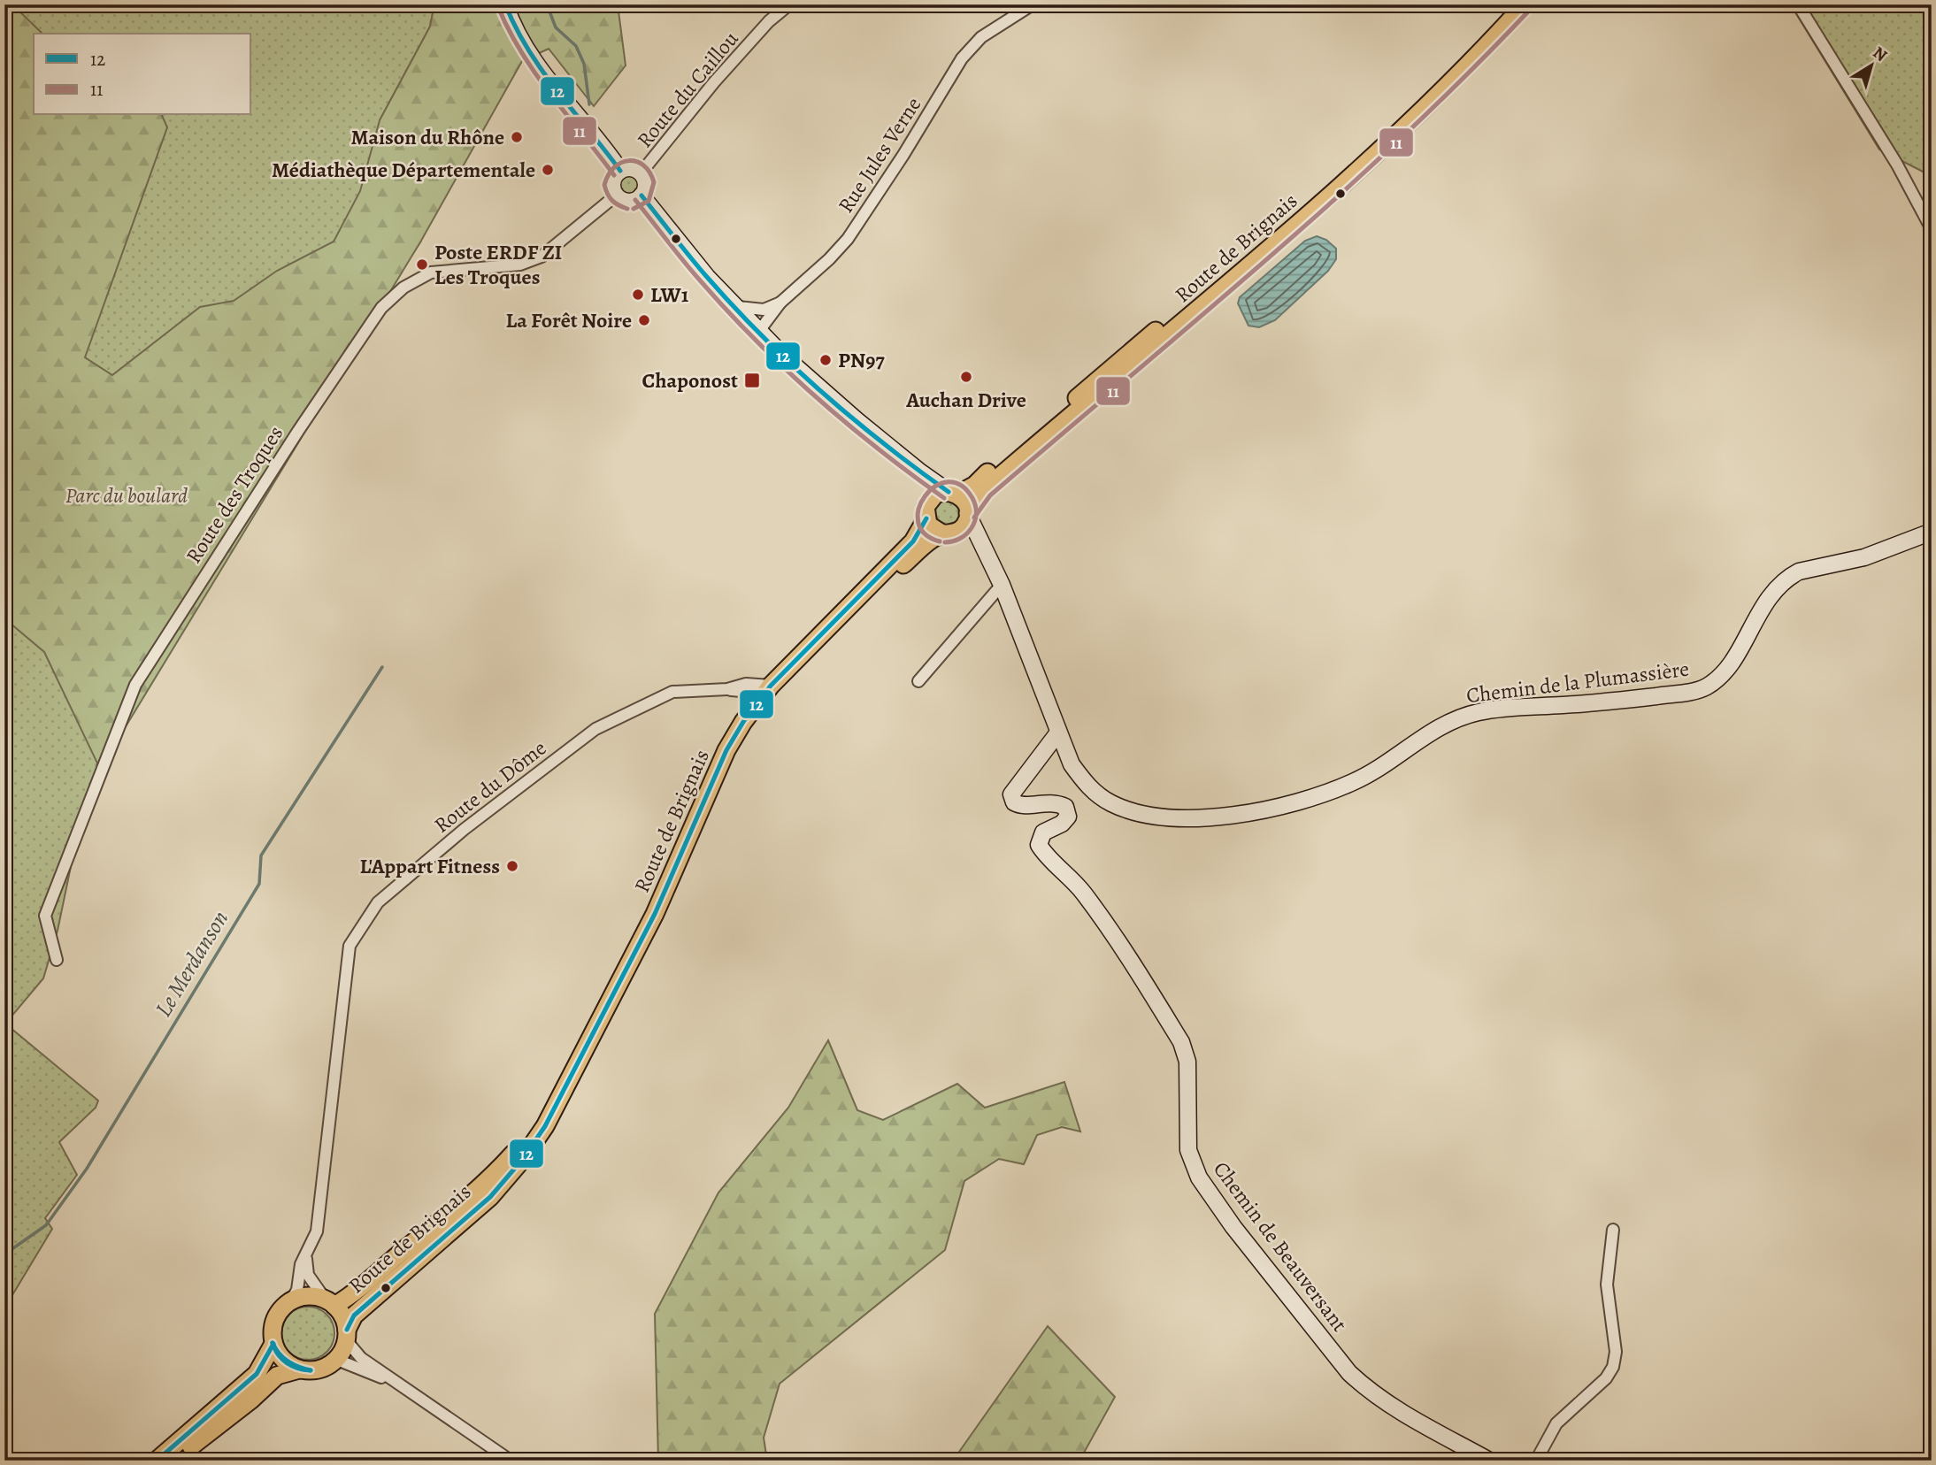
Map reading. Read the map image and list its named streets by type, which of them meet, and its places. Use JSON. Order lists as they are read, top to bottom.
{
  "streets": {
    "main road": ["Route de Brignais"],
    "street": [
      "Route du Caillou",
      "Rue Jules Verne",
      "Route des Troques",
      "Chemin de la Plumassière",
      "Route du Dôme",
      "Chemin de Beauversant"
    ]
  },
  "crossings": [
    ["Route du Caillou", "Route des Troques"],
    ["Route de Brignais", "Chemin de la Plumassière"],
    ["Route de Brignais", "Route du Dôme"],
    ["Chemin de la Plumassière", "Chemin de Beauversant"]
  ],
  "water": ["Le Merdanson"],
  "parks": ["Parc du boulard"],
  "places": {
    "other": [
      "Maison du Rhône",
      "Médiathèque Départementale",
      "Poste ERDF ZI Les Troques",
      "LW1",
      "La Forêt Noire",
      "PN97",
      "Auchan Drive",
      "L'Appart Fitness"
    ],
    "transit": ["Chaponost"]
  },
  "lines": ["transit line 12", "transit line 11"],
  "legend": ["12", "11"],
  "north": "top right"
}
